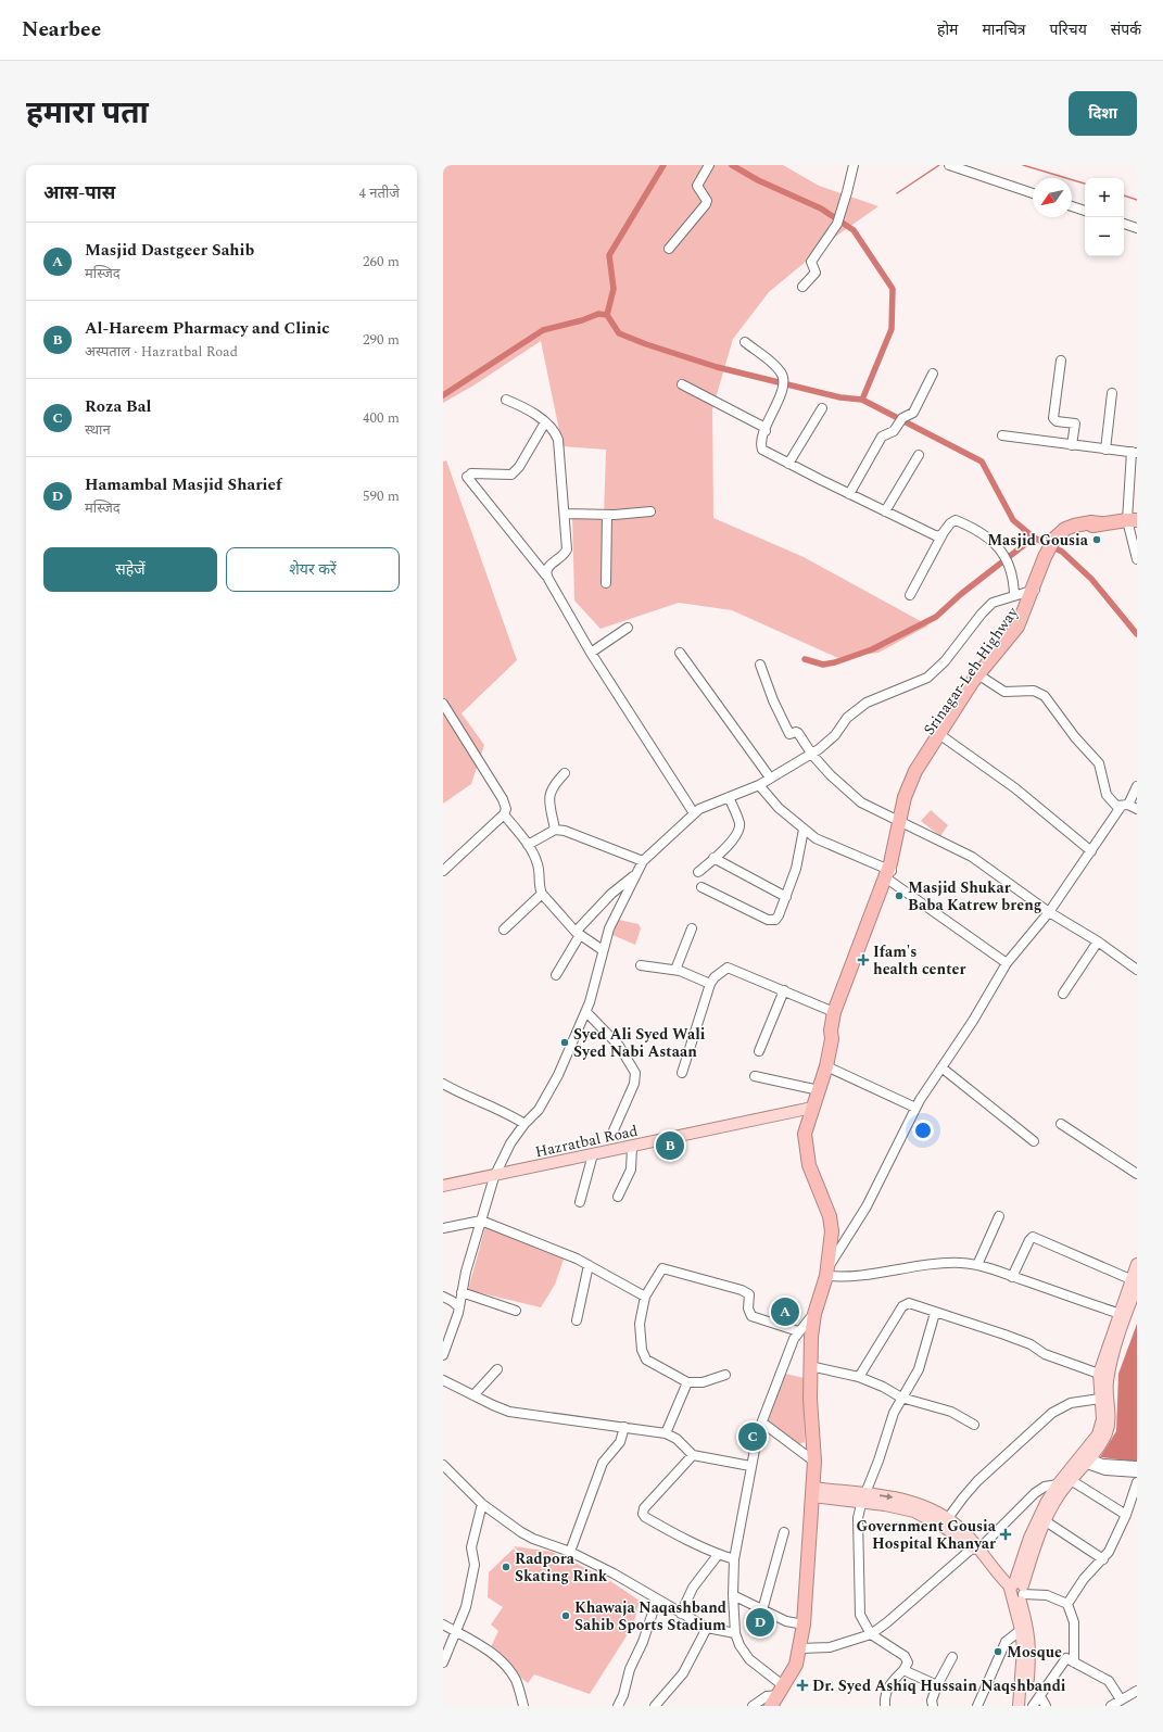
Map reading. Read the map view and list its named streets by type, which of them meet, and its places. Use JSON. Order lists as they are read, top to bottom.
{
  "streets": {
    "highway": ["Srinagar-Leh Highway"],
    "main road": ["Hazratbal Road"]
  },
  "places": {
    "other": [
      "Masjid Gousia",
      "Masjid Shukar Baba Katrew breng",
      "Syed Ali Syed Wali Syed Nabi Astaan",
      "Radpora Skating Rink",
      "Khawaja Naqashband Sahib Sports Stadium",
      "Mosque"
    ],
    "health": ["Ifam's health center", "Government Gousia Hospital Khanyar", "Dr. Syed Ashiq Hussain Naqshbandi"]
  },
  "north": "bottom left",
  "page": {
    "header": "Nearbee",
    "nav": [
      "होम",
      "मानचित्र",
      "परिचय",
      "संपर्क"
    ],
    "title": "हमारा पता",
    "buttons": [
      "दिशा",
      ["सहेजें", "शेयर करें"]
    ],
    "heading": ["आस-पास", "4 नतीजे"],
    "map_buttons": ["+", "−"],
    "list": [
      {
        "mark": "A",
        "name": "Masjid Dastgeer Sahib",
        "note": "मस्जिद",
        "value": "260 m"
      },
      {
        "mark": "B",
        "name": "Al-Hareem Pharmacy and Clinic",
        "note": "अस्पताल · Hazratbal Road",
        "value": "290 m"
      },
      {
        "mark": "C",
        "name": "Roza Bal",
        "note": "स्थान",
        "value": "400 m"
      },
      {
        "mark": "D",
        "name": "Hamambal Masjid Sharief",
        "note": "मस्जिद",
        "value": "590 m"
      }
    ],
    "pins": [
      "B",
      "A",
      "C",
      "D"
    ]
  }
}
